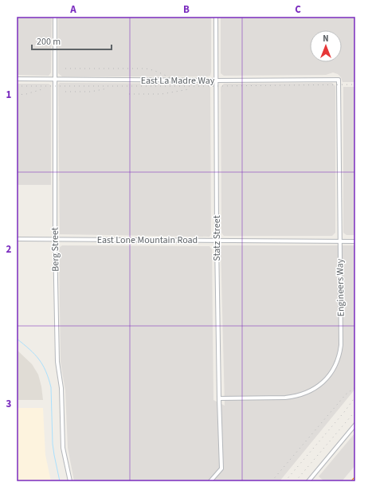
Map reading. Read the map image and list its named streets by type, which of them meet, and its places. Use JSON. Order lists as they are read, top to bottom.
{
  "streets": {
    "street": [
      "East La Madre Way",
      "Statz Street",
      "East Lone Mountain Road",
      "Berg Street",
      "Engineers Way"
    ]
  },
  "crossings": [
    ["East La Madre Way", "Statz Street"],
    ["East La Madre Way", "Berg Street"],
    ["East La Madre Way", "Engineers Way"],
    ["Statz Street", "East Lone Mountain Road"],
    ["Statz Street", "Engineers Way"],
    ["East Lone Mountain Road", "Berg Street"],
    ["East Lone Mountain Road", "Engineers Way"]
  ],
  "scale_bar": "200 m",
  "north": "top",
  "grid": {
    "columns": ["A", "B", "C"],
    "rows": ["1", "2", "3"]
  }
}
